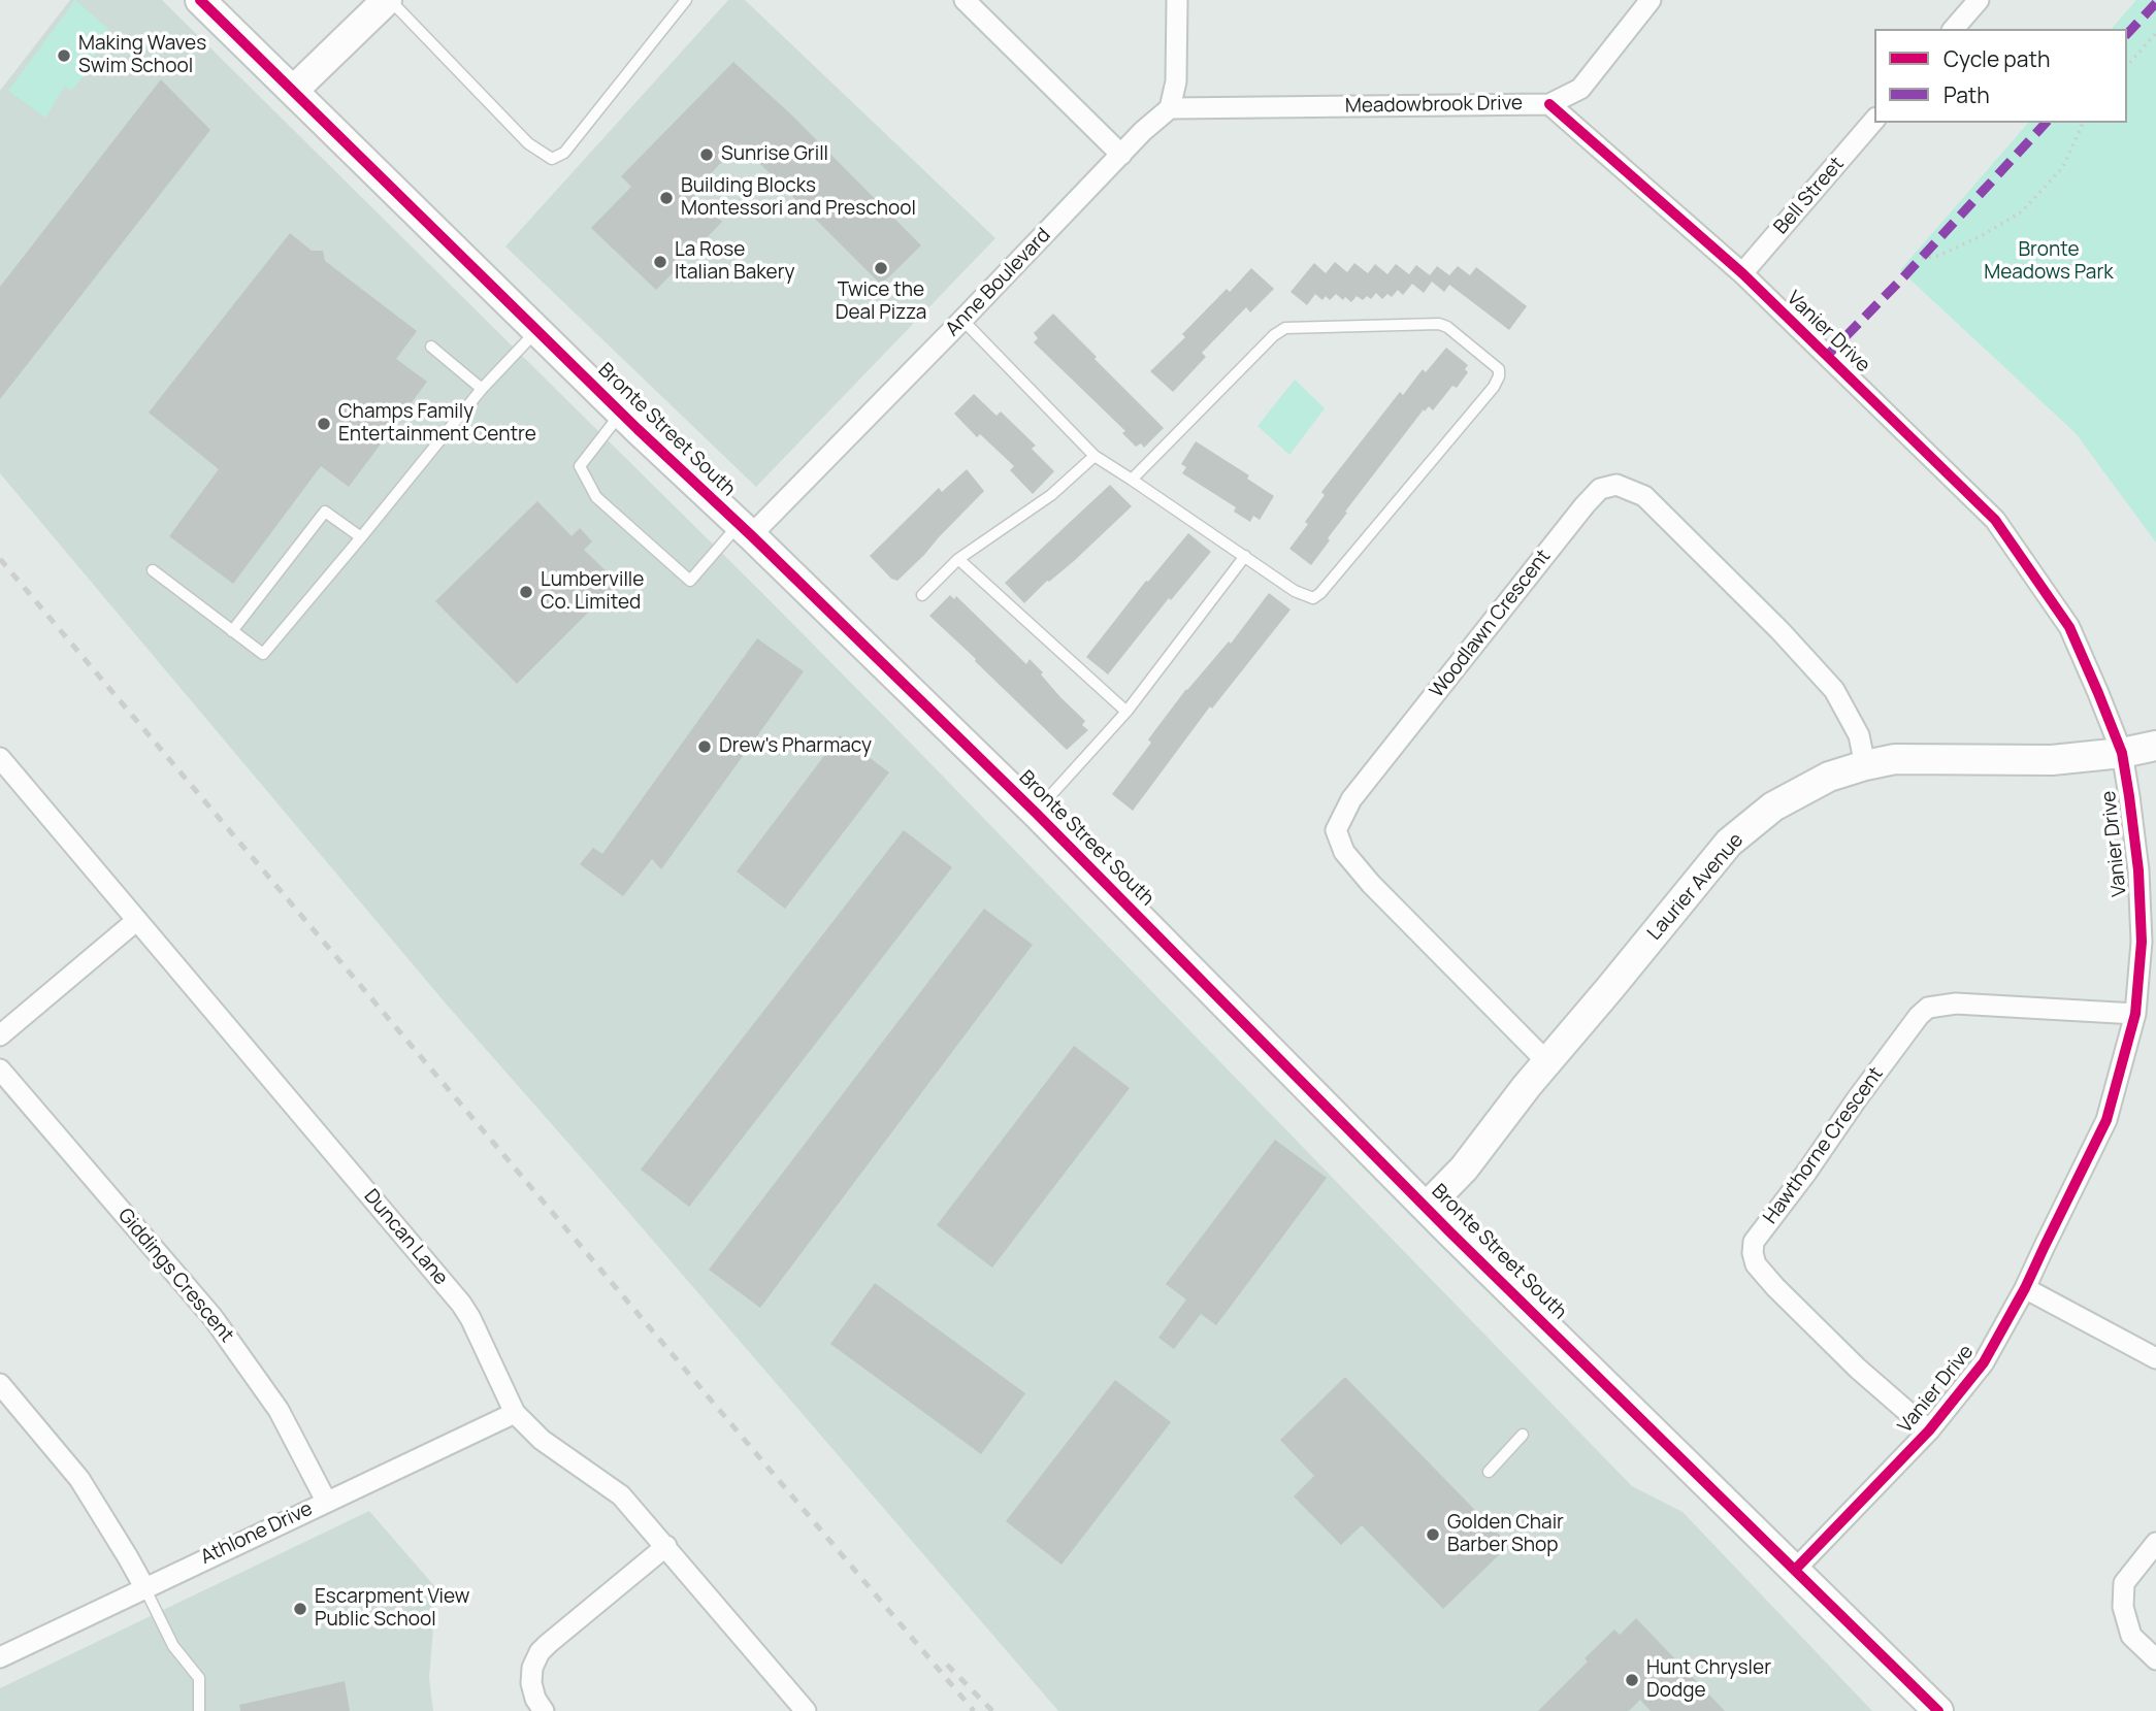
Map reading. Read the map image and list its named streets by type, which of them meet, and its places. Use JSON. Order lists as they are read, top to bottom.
{
  "streets": {
    "main road": ["Bronte Street South", "Laurier Avenue"],
    "street": [
      "Meadowbrook Drive",
      "Bell Street",
      "Anne Boulevard",
      "Vanier Drive",
      "Woodlawn Crescent",
      "Hawthorne Crescent",
      "Duncan Lane",
      "Giddings Crescent",
      "Athlone Drive"
    ]
  },
  "crossings": [
    ["Meadowbrook Drive", "Anne Boulevard"],
    ["Meadowbrook Drive", "Vanier Drive"],
    ["Bell Street", "Vanier Drive"],
    ["Anne Boulevard", "Bronte Street South"],
    ["Vanier Drive", "Bronte Street South"],
    ["Vanier Drive", "Laurier Avenue"],
    ["Vanier Drive", "Hawthorne Crescent"],
    ["Bronte Street South", "Laurier Avenue"],
    ["Woodlawn Crescent", "Laurier Avenue"],
    ["Duncan Lane", "Athlone Drive"],
    ["Giddings Crescent", "Athlone Drive"]
  ],
  "parks": ["Bronte Meadows Park"],
  "places": [
    "Making Waves Swim School",
    "Sunrise Grill",
    "Building Blocks Montessori and Preschool",
    "La Rose Italian Bakery",
    "Twice the Deal Pizza",
    "Champs Family Entertainment Centre",
    "Lumberville Co. Limited",
    "Drew's Pharmacy",
    "Golden Chair Barber Shop",
    "Escarpment View Public School",
    "Hunt Chrysler Dodge"
  ],
  "legend": ["Cycle path", "Path"]
}
